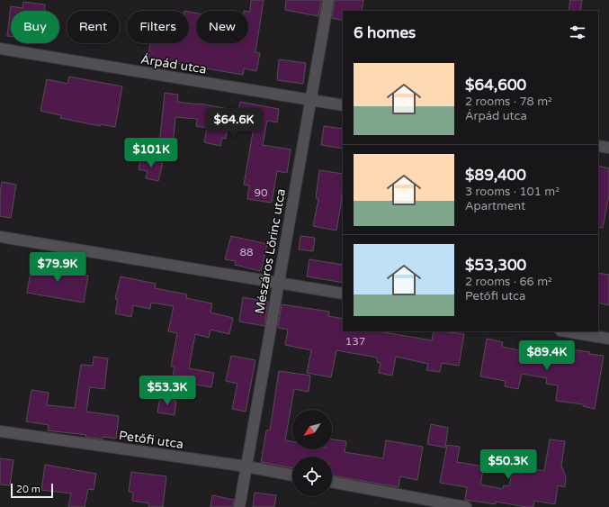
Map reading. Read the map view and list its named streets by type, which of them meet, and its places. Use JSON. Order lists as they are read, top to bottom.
{
  "streets": {
    "street": ["Árpád utca", "Mészáros Lőrinc utca", "Petőfi utca"]
  },
  "crossings": [
    ["Árpád utca", "Mészáros Lőrinc utca"],
    ["Mészáros Lőrinc utca", "Petőfi utca"]
  ],
  "house_numbers": ["90", "88", "137"],
  "scale_bar": "20 m",
  "north": "bottom left",
  "page": {
    "chip": [
      "Buy",
      "Rent",
      "Filters",
      "New"
    ],
    "heading": "6 homes",
    "list": [
      {
        "name": "$64,600",
        "note": "2 rooms · 78 m² · Árpád utca"
      },
      {
        "name": "$89,400",
        "note": "3 rooms · 101 m² · Apartment"
      },
      {
        "name": "$53,300",
        "note": "2 rooms · 66 m² · Petőfi utca"
      }
    ],
    "price": [
      "$64.6K",
      "$101K",
      "$79.9K",
      "$89.4K",
      "$53.3K",
      "$50.3K"
    ],
    "scale": "20 m"
  }
}
